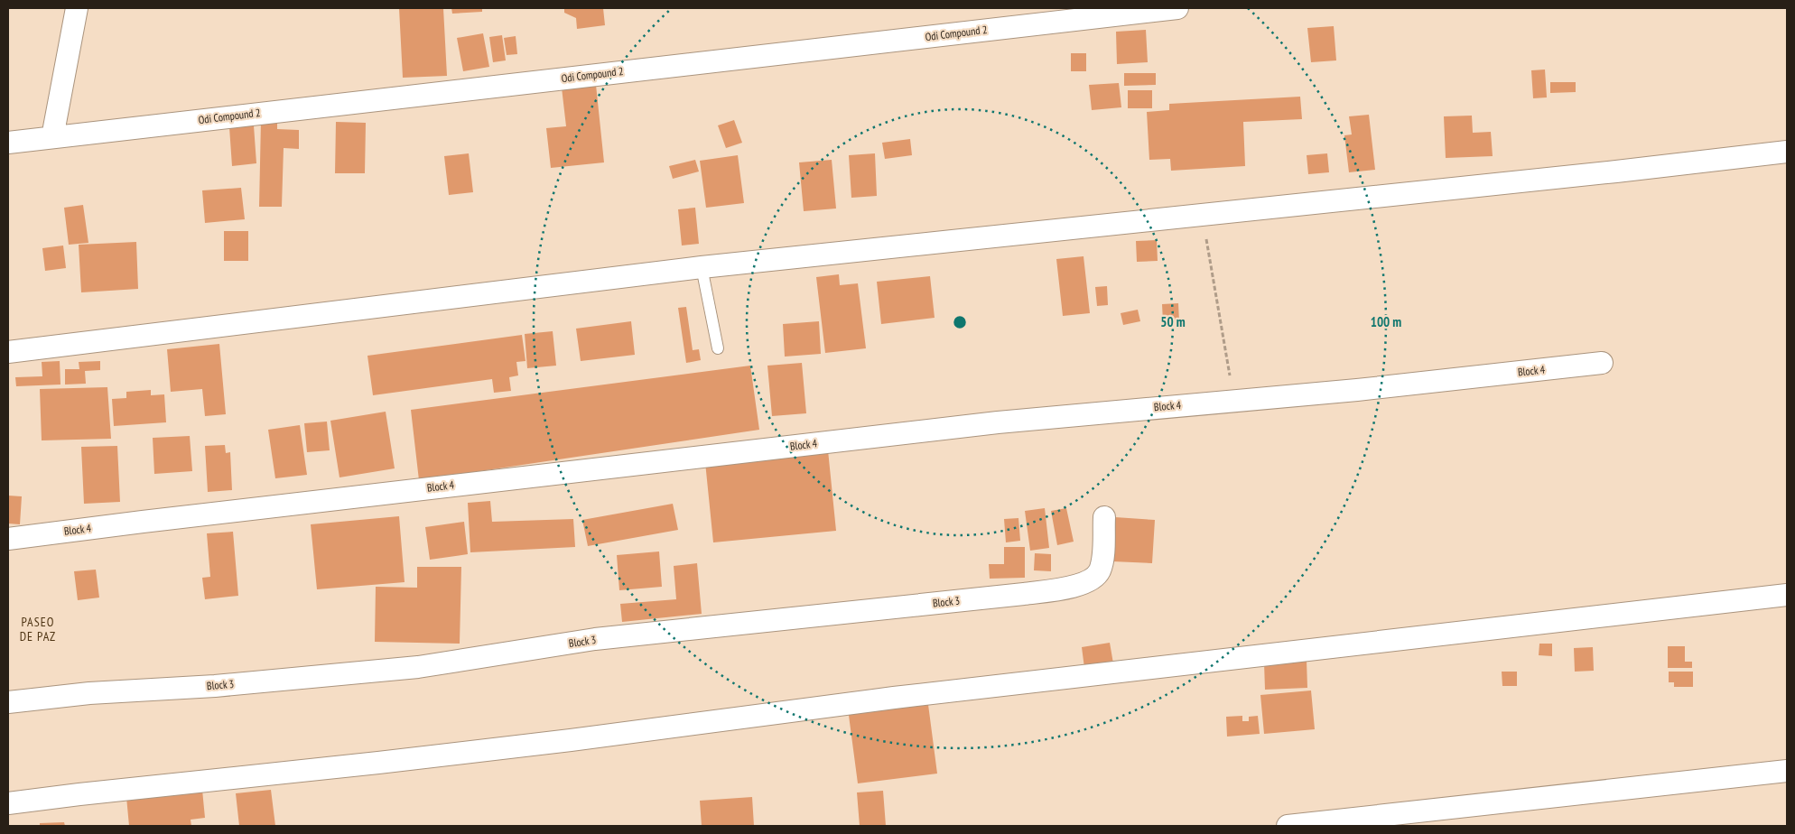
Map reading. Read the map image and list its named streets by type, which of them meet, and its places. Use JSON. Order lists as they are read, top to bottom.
{
  "streets": {
    "street": ["Odi Compound 2", "Block 4", "Block 3"]
  },
  "districts": ["PASEO DE PAZ"],
  "rings": ["50 m", "100 m"]
}
